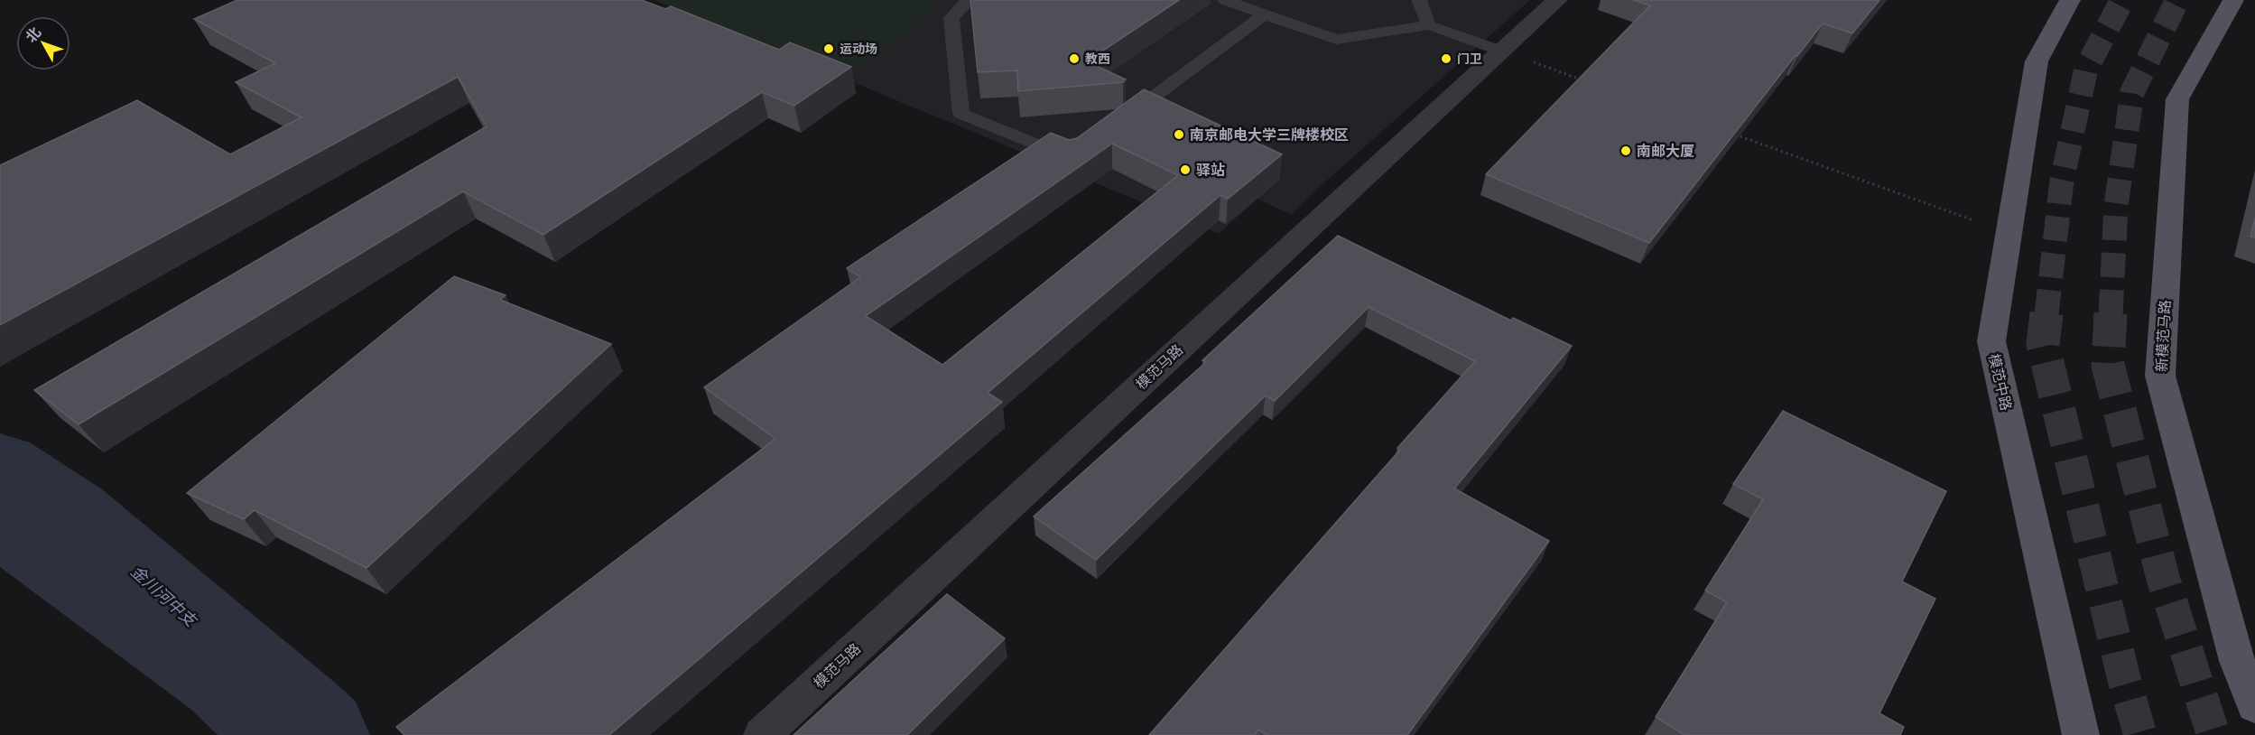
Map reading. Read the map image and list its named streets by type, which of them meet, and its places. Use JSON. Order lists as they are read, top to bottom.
{
  "streets": {
    "main road": ["新模范马路", "模范中路"],
    "street": ["模范马路"]
  },
  "water": ["金川河中支"],
  "places": [
    "运动场",
    "教西",
    "门卫",
    "南京邮电大学三牌楼校区",
    "南邮大厦",
    "驿站"
  ],
  "north": "top left"
}
